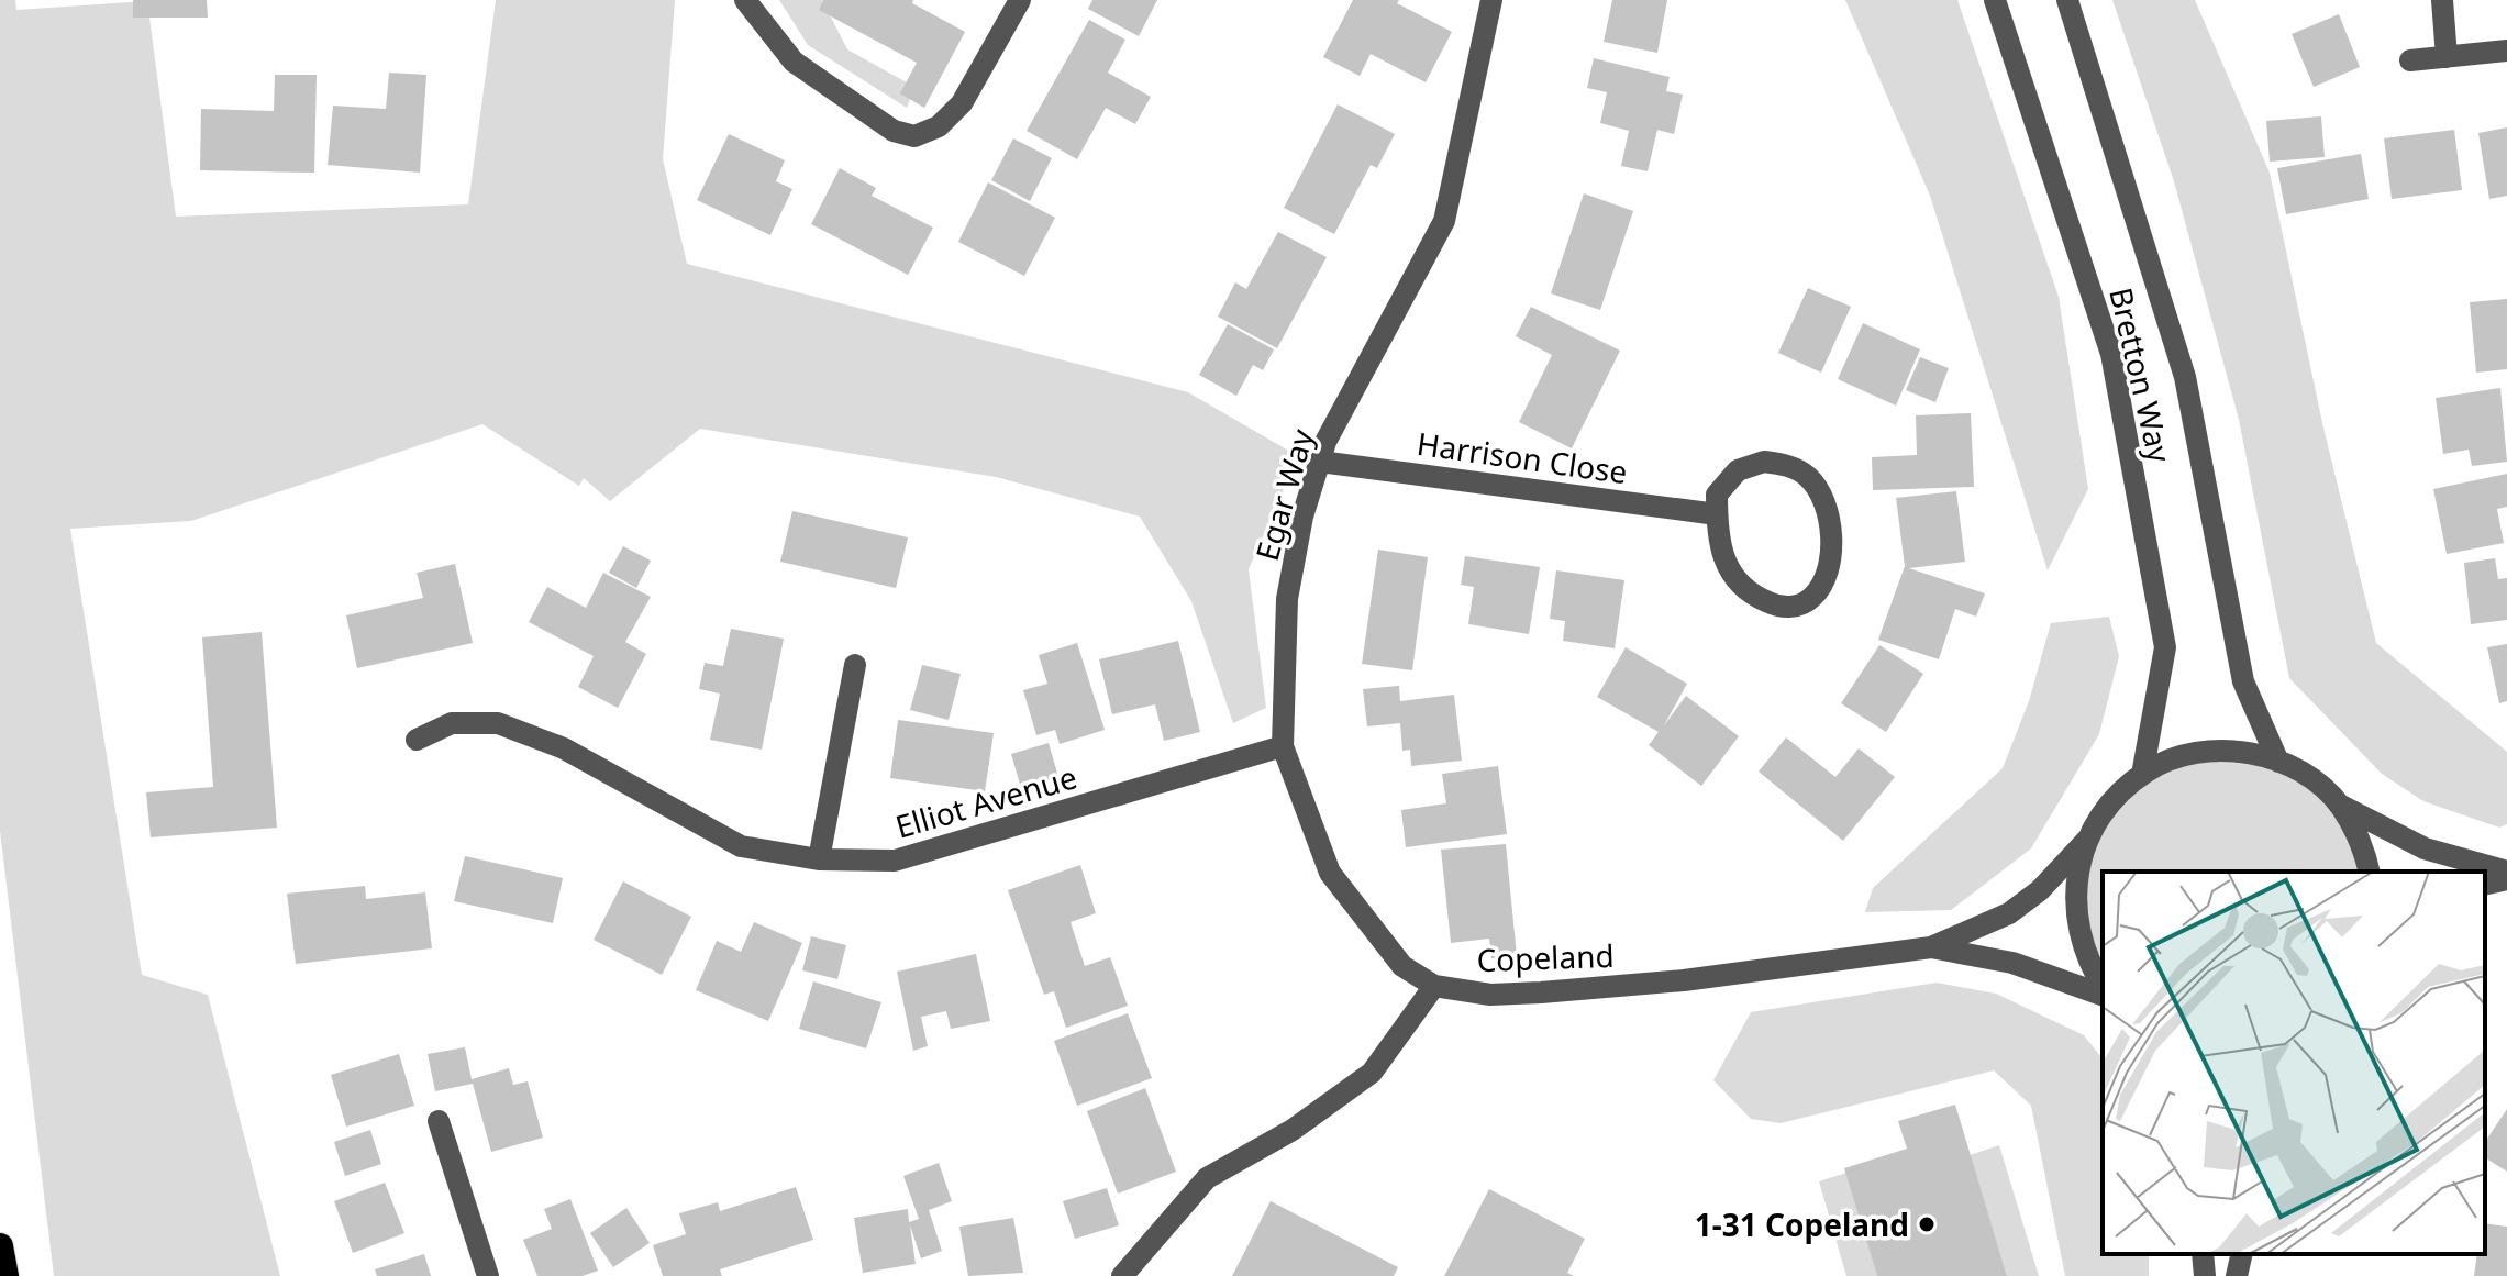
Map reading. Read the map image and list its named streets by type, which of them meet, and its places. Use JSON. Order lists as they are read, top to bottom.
{
  "streets": {
    "street": [
      "Bretton Way",
      "Harrison Close",
      "Egar Way",
      "Elliot Avenue",
      "Copeland"
    ]
  },
  "crossings": [
    ["Harrison Close", "Egar Way"],
    ["Egar Way", "Elliot Avenue"],
    ["Egar Way", "Copeland"]
  ],
  "places": ["1-31 Copeland"]
}
